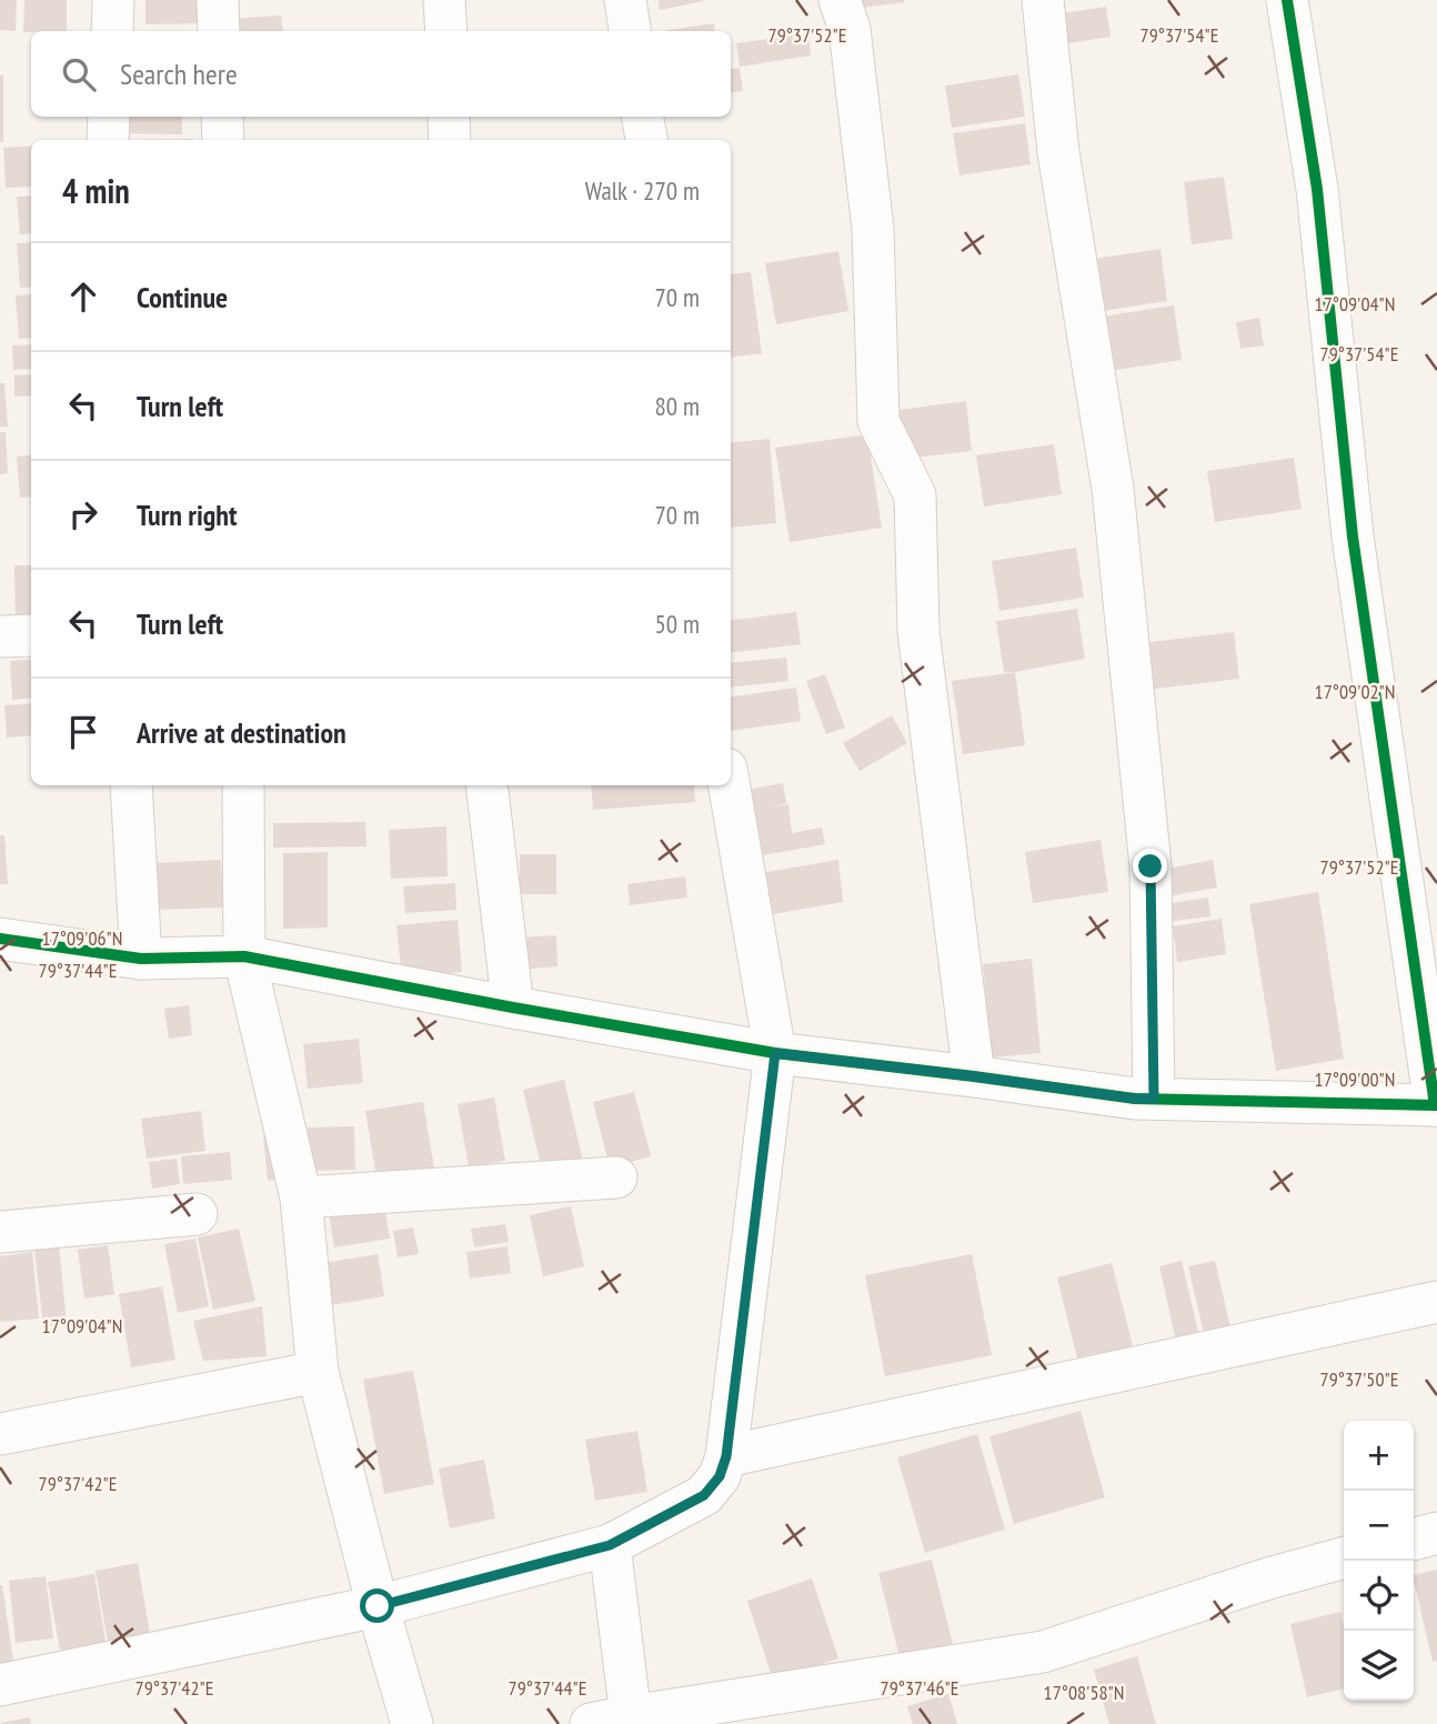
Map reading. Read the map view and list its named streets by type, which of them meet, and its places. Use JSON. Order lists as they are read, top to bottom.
{
  "page": {
    "search": "Search here",
    "heading": ["4 min", "Walk · 270 m"],
    "list": [
      ["Continue", "70 m"],
      ["Turn left", "80 m"],
      ["Turn right", "70 m"],
      ["Turn left", "50 m"],
      "Arrive at destination"
    ],
    "map_buttons": ["+", "−"]
  },
  "coordinates": [
    "79°37'52\"E",
    "79°37'54\"E",
    "17°09'04\"N",
    "17°09'02\"N",
    "17°09'06\"N",
    "79°37'44\"E",
    "17°09'00\"N",
    "79°37'50\"E",
    "79°37'42\"E",
    "79°37'46\"E",
    "17°08'58\"N"
  ]
}
